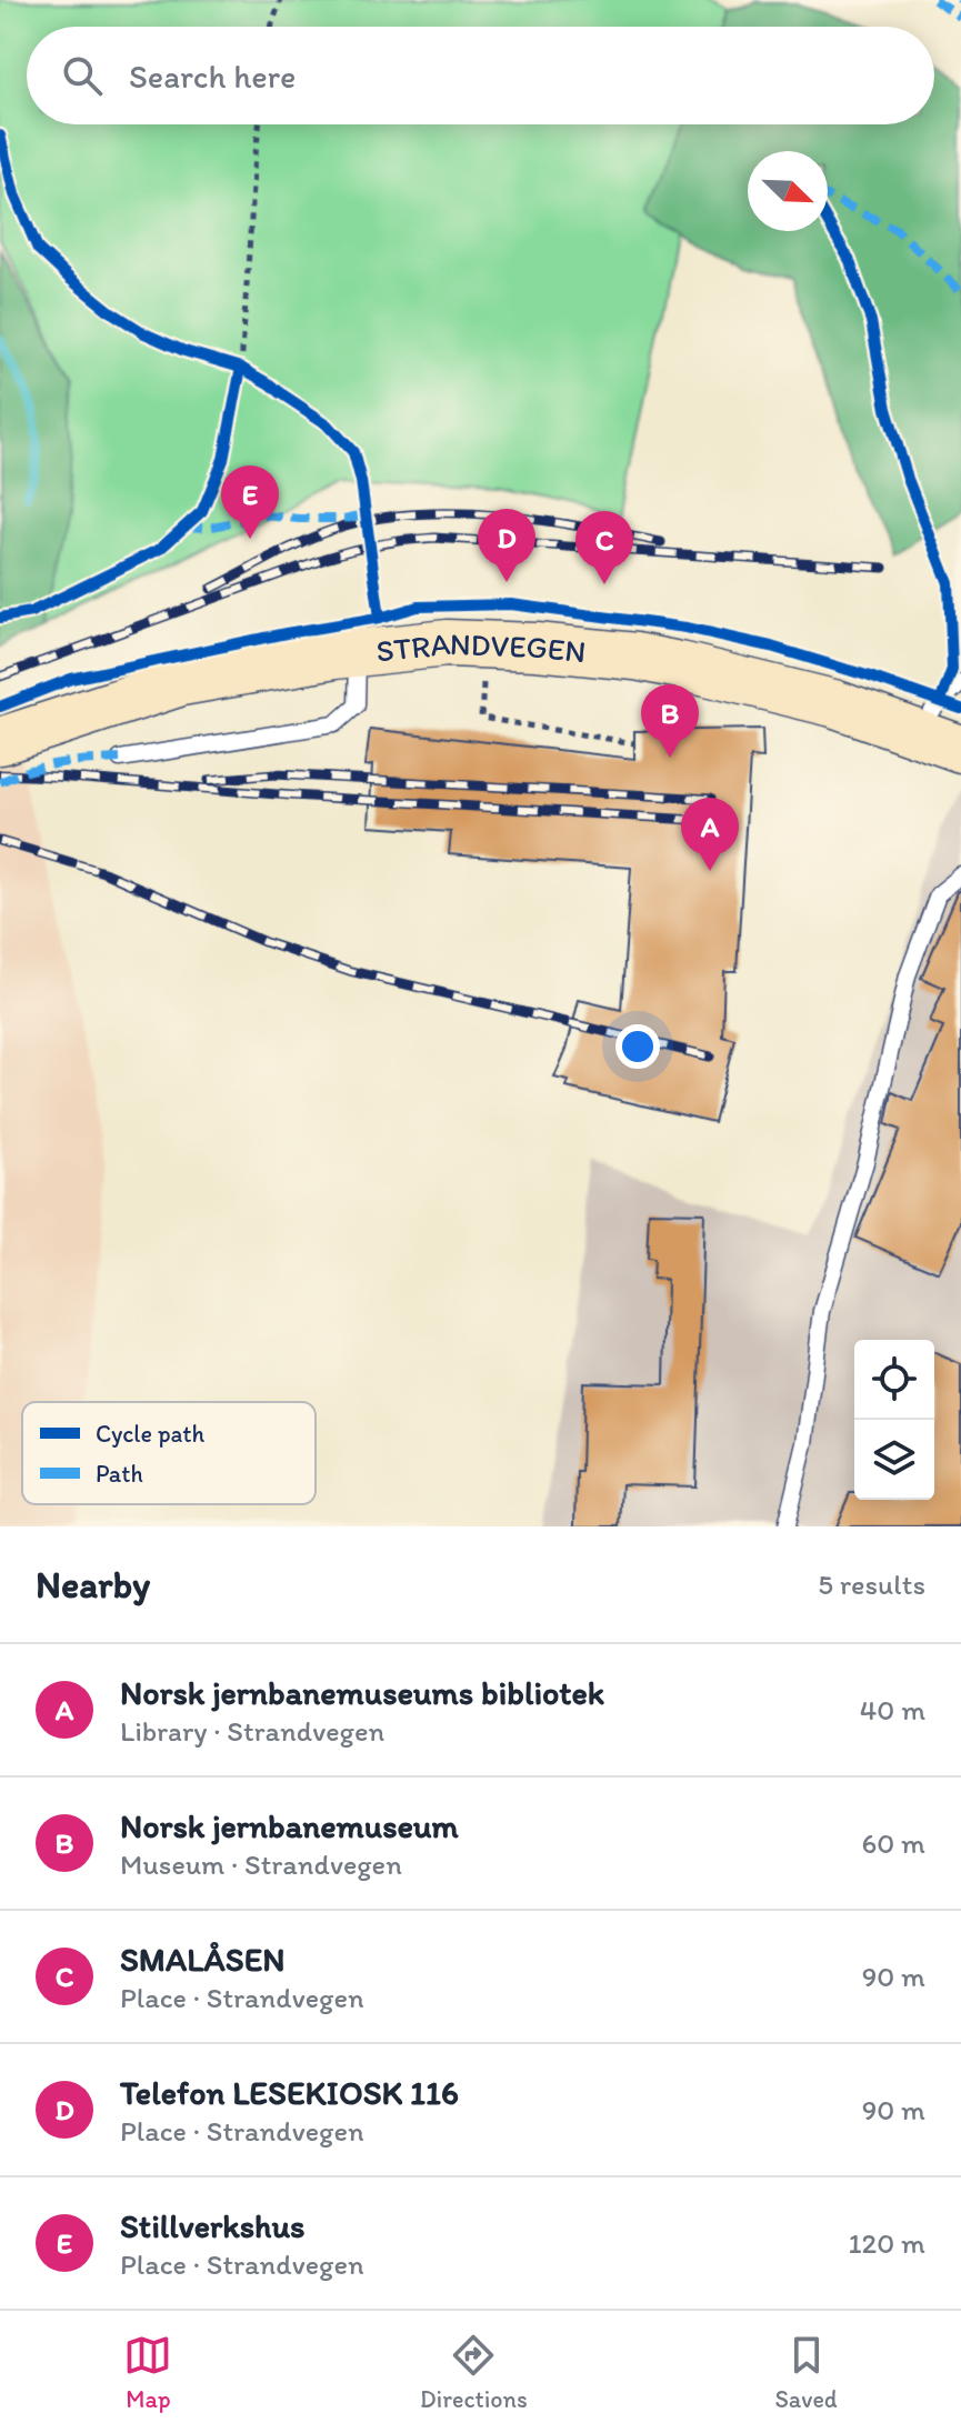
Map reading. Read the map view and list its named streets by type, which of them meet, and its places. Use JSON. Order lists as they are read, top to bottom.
{
  "streets": {
    "main road": ["STRANDVEGEN"]
  },
  "legend": ["Cycle path", "Path"],
  "north": "bottom right",
  "page": {
    "search": "Search here",
    "pins": [
      "E",
      "D",
      "C",
      "B",
      "A"
    ],
    "heading": ["Nearby", "5 results"],
    "list": [
      {
        "mark": "A",
        "name": "Norsk jernbanemuseums bibliotek",
        "note": "Library · Strandvegen",
        "value": "40 m"
      },
      {
        "mark": "B",
        "name": "Norsk jernbanemuseum",
        "note": "Museum · Strandvegen",
        "value": "60 m"
      },
      {
        "mark": "C",
        "name": "SMALÅSEN",
        "note": "Place · Strandvegen",
        "value": "90 m"
      },
      {
        "mark": "D",
        "name": "Telefon LESEKIOSK 116",
        "note": "Place · Strandvegen",
        "value": "90 m"
      },
      {
        "mark": "E",
        "name": "Stillverkshus",
        "note": "Place · Strandvegen",
        "value": "120 m"
      }
    ],
    "nav": ["Map", "Directions", "Saved"]
  }
}
